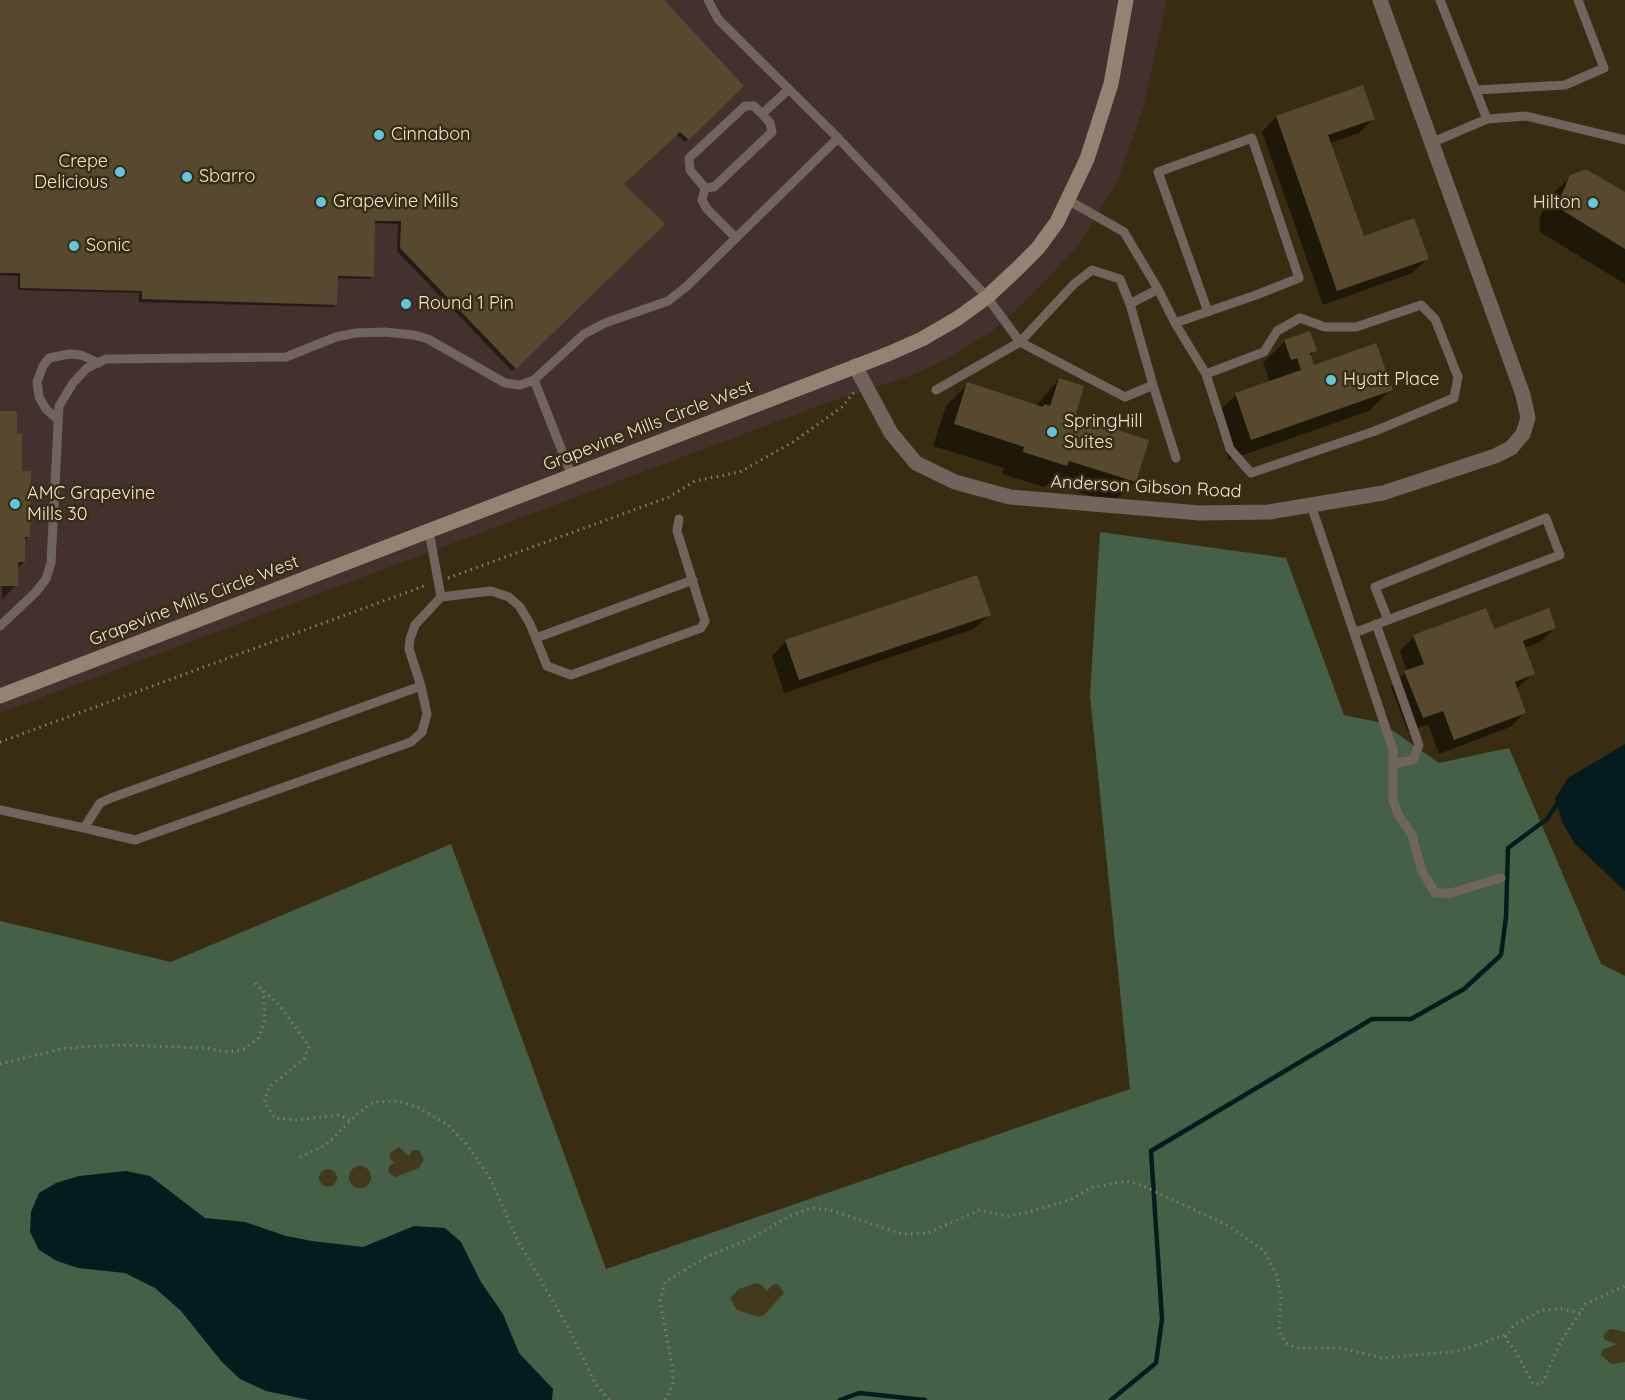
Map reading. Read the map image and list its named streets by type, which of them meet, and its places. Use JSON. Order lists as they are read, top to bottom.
{
  "streets": {
    "street": ["Grapevine Mills Circle West", "Anderson Gibson Road"]
  },
  "crossings": [
    ["Grapevine Mills Circle West", "Anderson Gibson Road"]
  ],
  "places": [
    "Cinnabon",
    "Crepe Delicious",
    "Sbarro",
    "Grapevine Mills",
    "Hilton",
    "Sonic",
    "Round 1 Pin",
    "Hyatt Place",
    "SpringHill Suites",
    "AMC Grapevine Mills 30"
  ]
}
